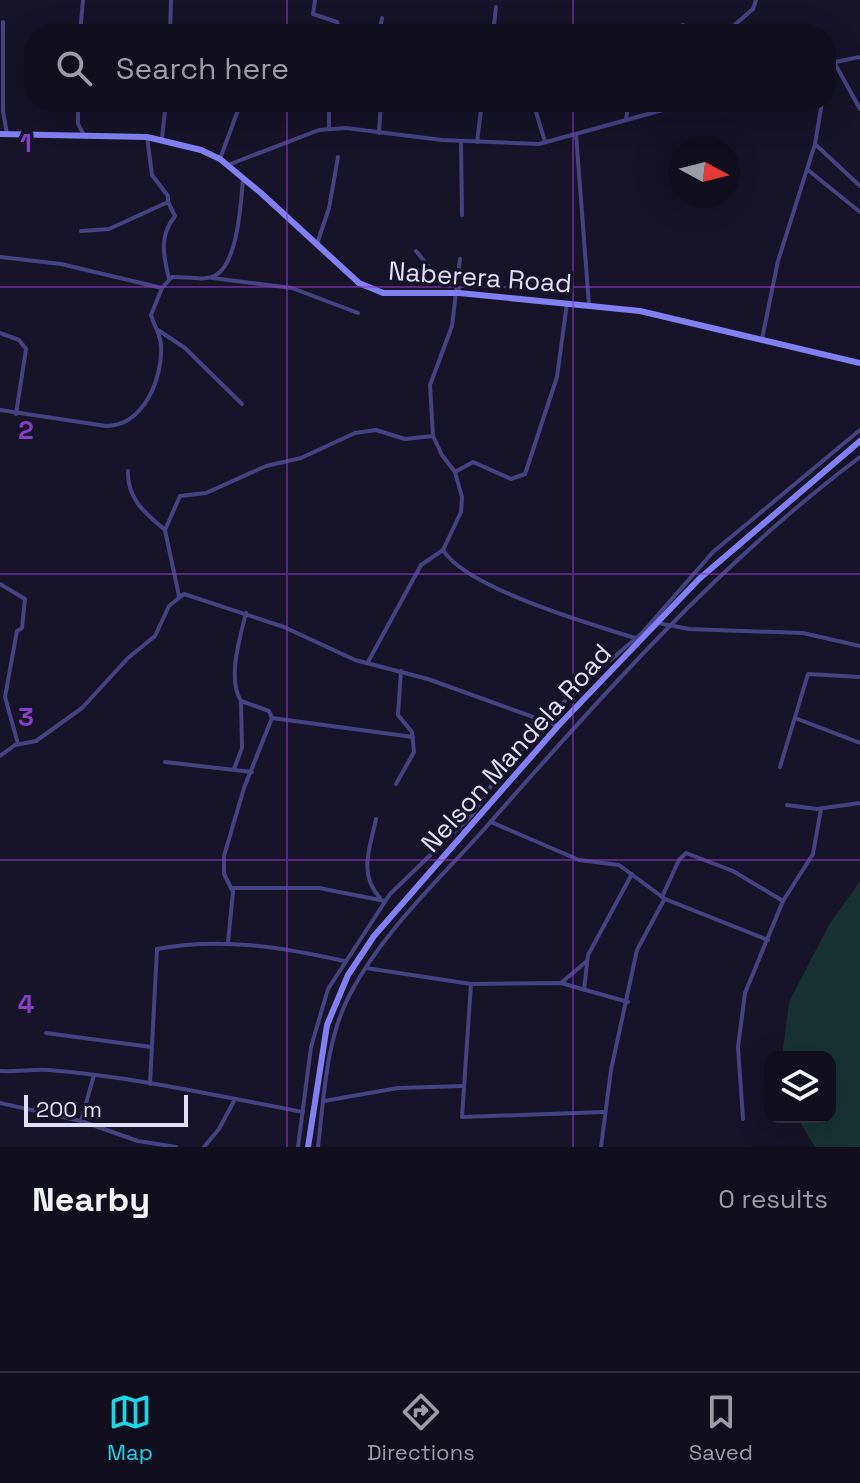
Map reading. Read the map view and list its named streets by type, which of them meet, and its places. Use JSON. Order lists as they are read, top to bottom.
{
  "streets": {
    "street": ["Naberera Road", "Nelson Mandela Road"]
  },
  "scale_bar": "200 m",
  "north": "right",
  "page": {
    "search": "Search here",
    "scale": "200 m",
    "heading": ["Nearby", "0 results"],
    "nav": ["Map", "Directions", "Saved"]
  },
  "grid": {
    "rows": [
      "1",
      "2",
      "3",
      "4"
    ]
  }
}
